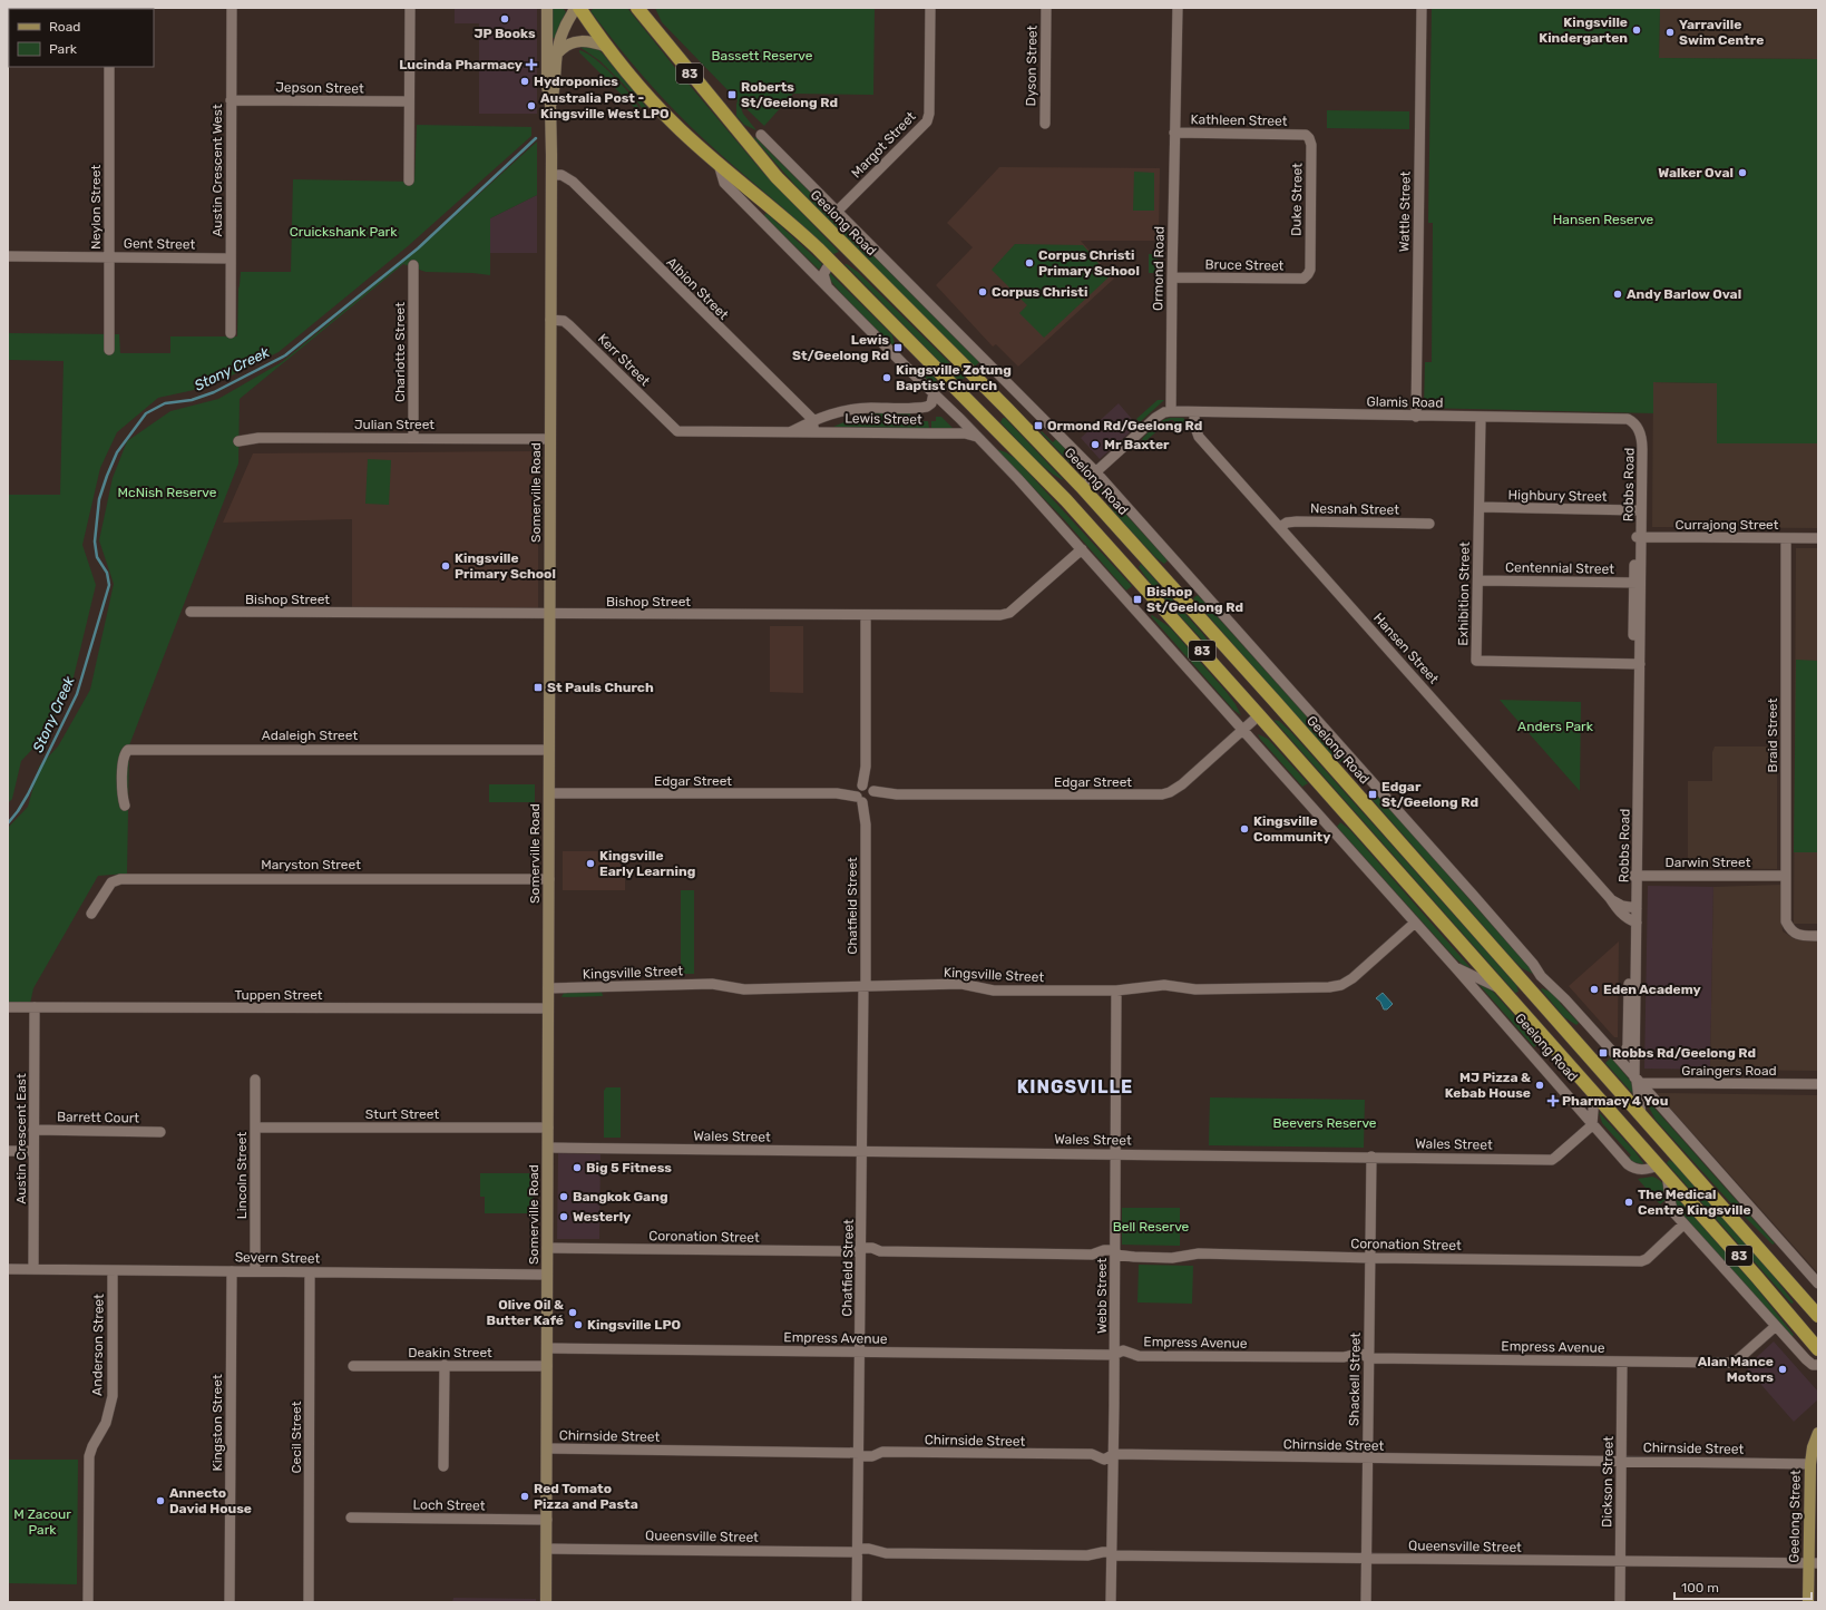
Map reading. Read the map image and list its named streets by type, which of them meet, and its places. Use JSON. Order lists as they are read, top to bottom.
{
  "streets": {
    "highway": ["83", "Geelong Road"],
    "main road": ["Somerville Road", "Geelong Street"],
    "street": [
      "Dyson Street",
      "Jepson Street",
      "Kathleen Street",
      "Margot Street",
      "Austin Crescent West",
      "Duke Street",
      "Neylon Street",
      "Wattle Street",
      "Gent Street",
      "Bruce Street",
      "Ormond Road",
      "Albion Street",
      "Charlotte Street",
      "Kerr Street",
      "Glamis Road",
      "Lewis Street",
      "Julian Street",
      "Robbs Road",
      "Highbury Street",
      "Nesnah Street",
      "Currajong Street",
      "Centennial Street",
      "Exhibition Street",
      "Bishop Street",
      "Hansen Street",
      "Adaleigh Street",
      "Braid Street",
      "Edgar Street",
      "Darwin Street",
      "Maryston Street",
      "Chatfield Street",
      "Kingsville Street",
      "Tuppen Street",
      "Graingers Road",
      "Sturt Street",
      "Barrett Court",
      "Wales Street",
      "Austin Crescent East",
      "Lincoln Street",
      "Coronation Street",
      "Severn Street",
      "Webb Street",
      "Empress Avenue",
      "Anderson Street",
      "Deakin Street",
      "Shackell Street",
      "Kingston Street",
      "Chirnside Street",
      "Cecil Street",
      "Dickson Street",
      "Loch Street",
      "Queensville Street"
    ]
  },
  "crossings": [
    ["Jepson Street", "Austin Crescent West"],
    ["Kathleen Street", "Duke Street"],
    ["Kathleen Street", "Ormond Road"],
    ["Margot Street", "Geelong Road"],
    ["Austin Crescent West", "Gent Street"],
    ["Duke Street", "Bruce Street"],
    ["Neylon Street", "Gent Street"],
    ["Wattle Street", "Glamis Road"],
    ["Geelong Road", "Lewis Street"],
    ["Geelong Road", "Robbs Road"],
    ["Geelong Road", "Somerville Road"],
    ["Geelong Road", "Bishop Street"],
    ["Geelong Road", "Edgar Street"],
    ["Geelong Road", "Kingsville Street"],
    ["Geelong Road", "Graingers Road"],
    ["Geelong Road", "Wales Street"],
    ["Bruce Street", "Ormond Road"],
    ["Ormond Road", "Glamis Road"],
    ["Albion Street", "Lewis Street"],
    ["Albion Street", "Somerville Road"],
    ["Charlotte Street", "Julian Street"],
    ["Kerr Street", "Lewis Street"],
    ["Kerr Street", "Somerville Road"],
    ["Glamis Road", "Robbs Road"],
    ["Glamis Road", "Exhibition Street"],
    ["Glamis Road", "Hansen Street"],
    ["Julian Street", "Somerville Road"],
    ["Robbs Road", "Highbury Street"],
    ["Robbs Road", "Currajong Street"],
    ["Robbs Road", "Centennial Street"],
    ["Robbs Road", "Exhibition Street"],
    ["Robbs Road", "Hansen Street"],
    ["Robbs Road", "Darwin Street"],
    ["Robbs Road", "Graingers Road"],
    ["Somerville Road", "Bishop Street"],
    ["Somerville Road", "Adaleigh Street"],
    ["Somerville Road", "Edgar Street"],
    ["Somerville Road", "Maryston Street"],
    ["Somerville Road", "Kingsville Street"],
    ["Somerville Road", "Tuppen Street"],
    ["Somerville Road", "Sturt Street"],
    ["Somerville Road", "Wales Street"],
    ["Somerville Road", "Coronation Street"],
    ["Somerville Road", "Severn Street"],
    ["Somerville Road", "Empress Avenue"],
    ["Somerville Road", "Deakin Street"],
    ["Somerville Road", "Chirnside Street"],
    ["Somerville Road", "Loch Street"],
    ["Somerville Road", "Queensville Street"],
    ["Highbury Street", "Exhibition Street"],
    ["Nesnah Street", "Hansen Street"],
    ["Currajong Street", "Braid Street"],
    ["Centennial Street", "Exhibition Street"],
    ["Bishop Street", "Chatfield Street"],
    ["Braid Street", "Darwin Street"],
    ["Edgar Street", "Chatfield Street"],
    ["Chatfield Street", "Kingsville Street"],
    ["Chatfield Street", "Wales Street"],
    ["Chatfield Street", "Coronation Street"],
    ["Chatfield Street", "Empress Avenue"],
    ["Chatfield Street", "Chirnside Street"],
    ["Chatfield Street", "Queensville Street"],
    ["Kingsville Street", "Webb Street"],
    ["Tuppen Street", "Austin Crescent East"],
    ["Sturt Street", "Lincoln Street"],
    ["Barrett Court", "Austin Crescent East"],
    ["Wales Street", "Webb Street"],
    ["Wales Street", "Shackell Street"],
    ["Austin Crescent East", "Severn Street"],
    ["Lincoln Street", "Severn Street"],
    ["Coronation Street", "Webb Street"],
    ["Coronation Street", "Shackell Street"],
    ["Severn Street", "Anderson Street"],
    ["Severn Street", "Kingston Street"],
    ["Severn Street", "Cecil Street"],
    ["Webb Street", "Empress Avenue"],
    ["Webb Street", "Chirnside Street"],
    ["Webb Street", "Queensville Street"],
    ["Empress Avenue", "Shackell Street"],
    ["Empress Avenue", "Dickson Street"],
    ["Shackell Street", "Chirnside Street"],
    ["Shackell Street", "Queensville Street"],
    ["Chirnside Street", "Dickson Street"],
    ["Chirnside Street", "Geelong Street"],
    ["Dickson Street", "Queensville Street"],
    ["Geelong Street", "Queensville Street"]
  ],
  "districts": ["KINGSVILLE"],
  "water": ["Stony Creek"],
  "parks": [
    "Bassett Reserve",
    "Hansen Reserve",
    "Cruickshank Park",
    "McNish Reserve",
    "Anders Park",
    "Beevers Reserve",
    "Bell Reserve",
    "M Zacour Park"
  ],
  "places": {
    "other": [
      "JP Books",
      "Kingsville Kindergarten",
      "Yarraville Swim Centre",
      "Hydroponics",
      "Australia Post - Kingsville West LPO",
      "Walker Oval",
      "Corpus Christi Primary School",
      "Corpus Christi",
      "Andy Barlow Oval",
      "Kingsville Zotung Baptist Church",
      "Mr Baxter",
      "Kingsville Primary School",
      "Kingsville Community",
      "Kingsville Early Learning",
      "Eden Academy",
      "MJ Pizza & Kebab House",
      "Big 5 Fitness",
      "Bangkok Gang",
      "The Medical Centre Kingsville",
      "Westerly",
      "Olive Oil & Butter Kafé",
      "Kingsville LPO",
      "Alan Mance Motors",
      "Red Tomato Pizza and Pasta",
      "Annecto David House"
    ],
    "health": ["Lucinda Pharmacy", "Pharmacy 4 You"],
    "transit": [
      "Roberts St/Geelong Rd",
      "Lewis St/Geelong Rd",
      "Ormond Rd/Geelong Rd",
      "Bishop St/Geelong Rd",
      "St Pauls Church",
      "Edgar St/Geelong Rd",
      "Robbs Rd/Geelong Rd"
    ]
  },
  "legend": ["Road", "Park"],
  "scale_bar": "100 m"
}
